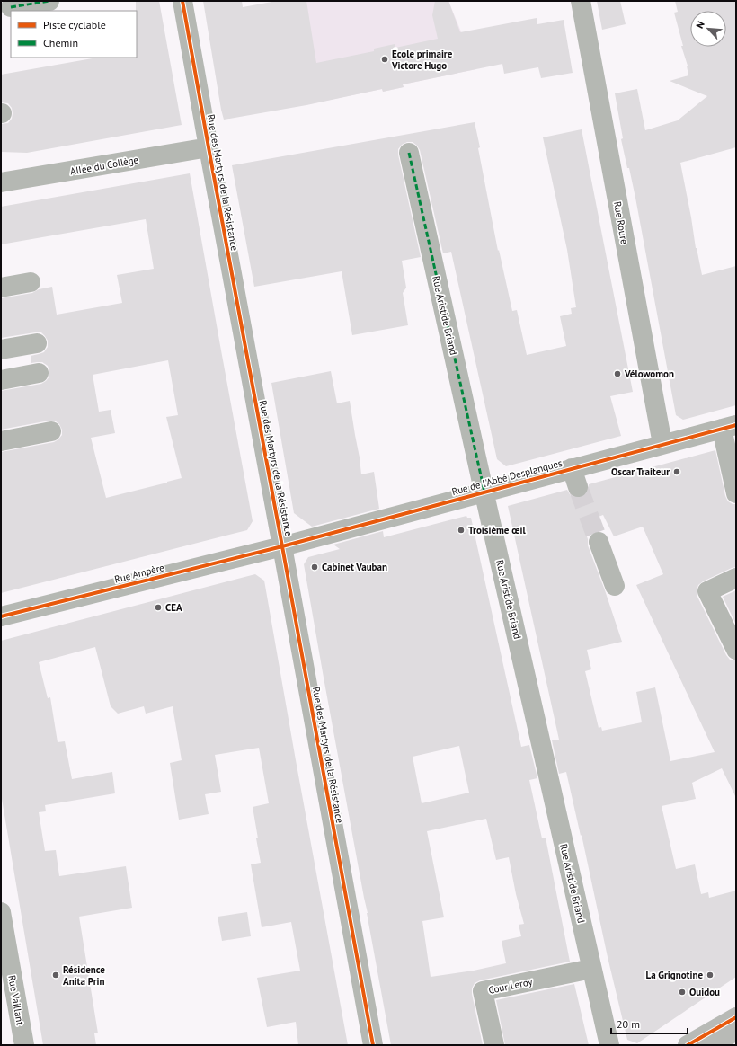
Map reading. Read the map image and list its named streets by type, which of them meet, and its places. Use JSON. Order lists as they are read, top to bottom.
{
  "streets": {
    "street": [
      "Allée du Collège",
      "Rue des Martyrs de la Résistance",
      "Rue Roure",
      "Rue Aristide Briand",
      "Rue de l'Abbé Desplanques",
      "Rue Ampère",
      "Cour Leroy",
      "Rue Vaillant"
    ]
  },
  "crossings": [
    ["Allée du Collège", "Rue des Martyrs de la Résistance"],
    ["Rue des Martyrs de la Résistance", "Rue de l'Abbé Desplanques"],
    ["Rue des Martyrs de la Résistance", "Rue Ampère"],
    ["Rue Roure", "Rue de l'Abbé Desplanques"],
    ["Rue Aristide Briand", "Rue de l'Abbé Desplanques"],
    ["Rue Aristide Briand", "Cour Leroy"],
    ["Rue de l'Abbé Desplanques", "Rue Ampère"]
  ],
  "places": [
    "École primaire Victore Hugo",
    "Vélowomon",
    "Oscar Traiteur",
    "Troisième œil",
    "Cabinet Vauban",
    "CEA",
    "Résidence Anita Prin",
    "La Grignotine",
    "Ouidou"
  ],
  "legend": ["Piste cyclable", "Chemin"],
  "scale_bar": "20 m",
  "north": "top left"
}
